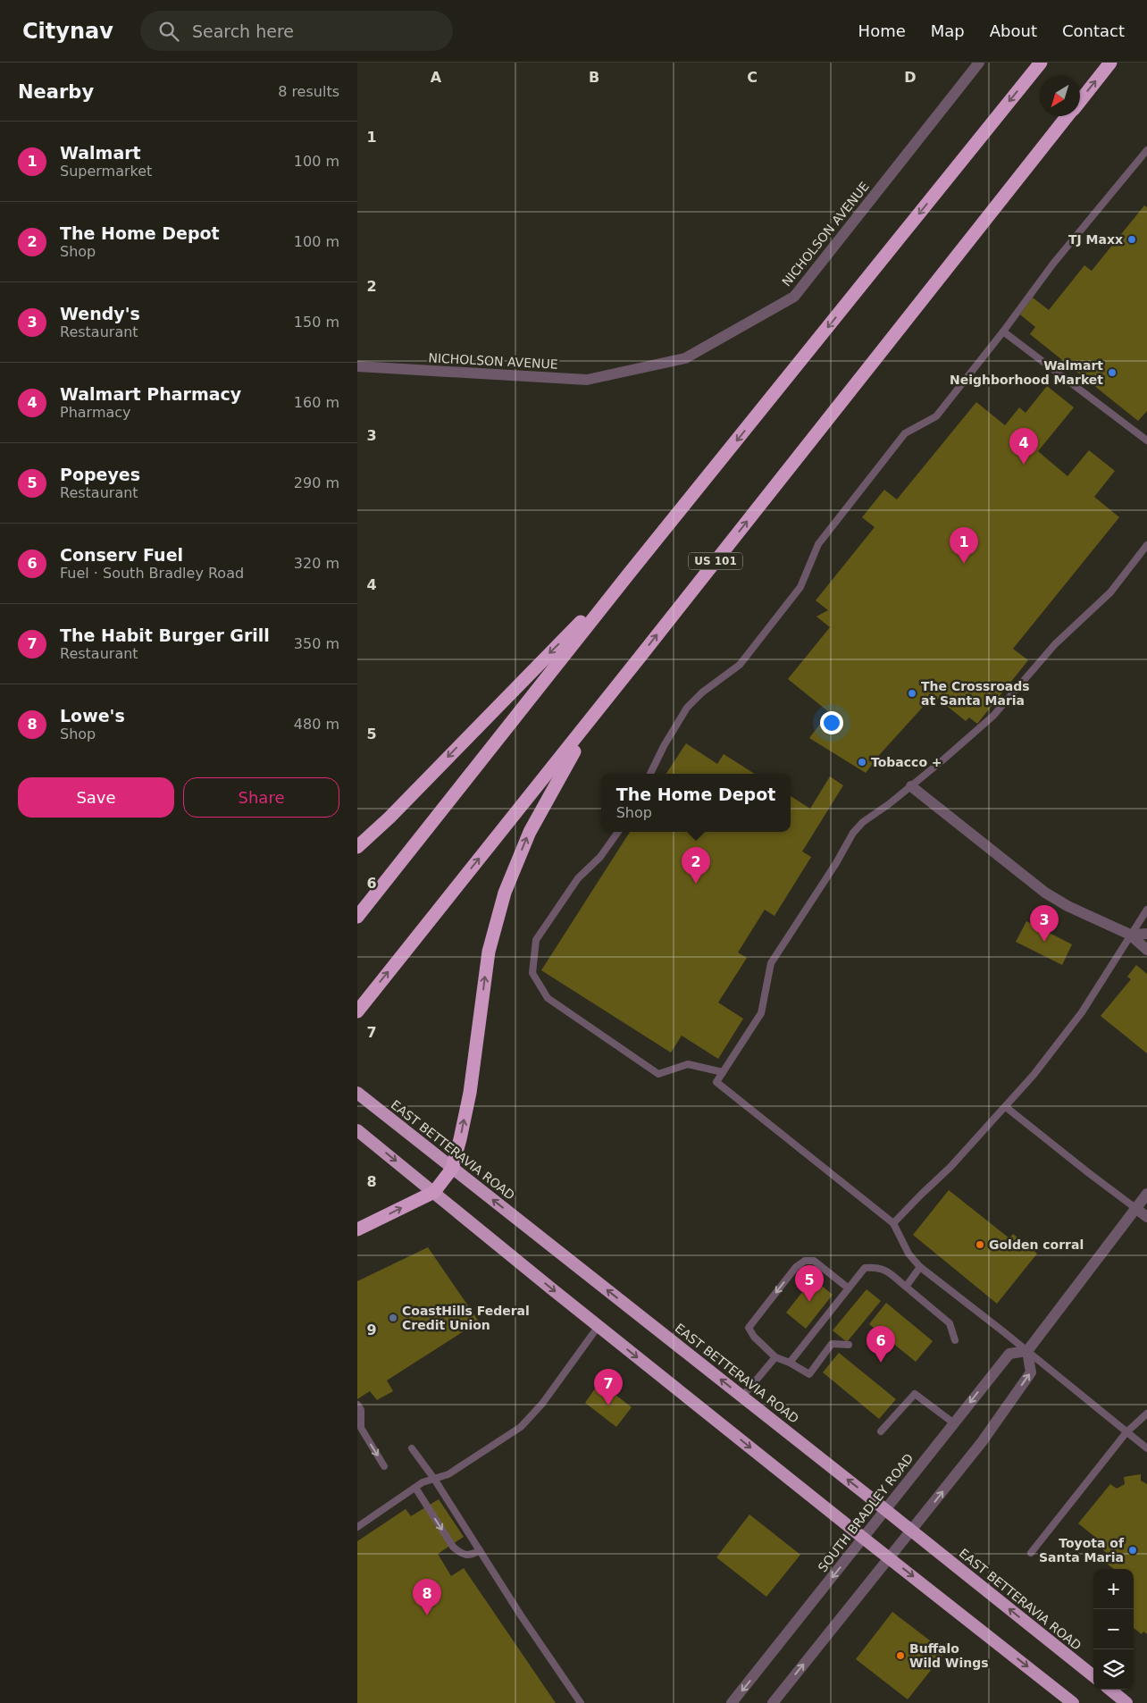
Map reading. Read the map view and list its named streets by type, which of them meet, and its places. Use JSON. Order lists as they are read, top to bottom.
{
  "streets": {
    "highway": ["US 101", "EAST BETTERAVIA ROAD"],
    "street": ["NICHOLSON AVENUE", "SOUTH BRADLEY ROAD"]
  },
  "crossings": [
    ["EAST BETTERAVIA ROAD", "SOUTH BRADLEY ROAD"]
  ],
  "places": [
    "TJ Maxx",
    "Walmart Neighborhood Market",
    "The Crossroads at Santa Maria",
    "Tobacco +",
    "Golden corral",
    "CoastHills Federal Credit Union",
    "Toyota of Santa Maria",
    "Buffalo Wild Wings"
  ],
  "north": "bottom left",
  "page": {
    "header": "Citynav",
    "search": "Search here",
    "nav": [
      "Home",
      "Map",
      "About",
      "Contact"
    ],
    "heading": ["Nearby", "8 results"],
    "list": [
      {
        "mark": "1",
        "name": "Walmart",
        "note": "Supermarket",
        "value": "100 m"
      },
      {
        "mark": "2",
        "name": "The Home Depot",
        "note": "Shop",
        "value": "100 m"
      },
      {
        "mark": "3",
        "name": "Wendy's",
        "note": "Restaurant",
        "value": "150 m"
      },
      {
        "mark": "4",
        "name": "Walmart Pharmacy",
        "note": "Pharmacy",
        "value": "160 m"
      },
      {
        "mark": "5",
        "name": "Popeyes",
        "note": "Restaurant",
        "value": "290 m"
      },
      {
        "mark": "6",
        "name": "Conserv Fuel",
        "note": "Fuel · South Bradley Road",
        "value": "320 m"
      },
      {
        "mark": "7",
        "name": "The Habit Burger Grill",
        "note": "Restaurant",
        "value": "350 m"
      },
      {
        "mark": "8",
        "name": "Lowe's",
        "note": "Shop",
        "value": "480 m"
      }
    ],
    "pins": [
      "4",
      "1",
      "2",
      "3",
      "5",
      "6",
      "7",
      "8"
    ],
    "buttons": ["Save", "Share"],
    "popup": ["The Home Depot", "Shop"],
    "map_buttons": ["+", "−"]
  },
  "grid": {
    "columns": [
      "A",
      "B",
      "C",
      "D"
    ],
    "rows": [
      "1",
      "2",
      "3",
      "4",
      "5",
      "6",
      "7",
      "8",
      "9"
    ]
  }
}
